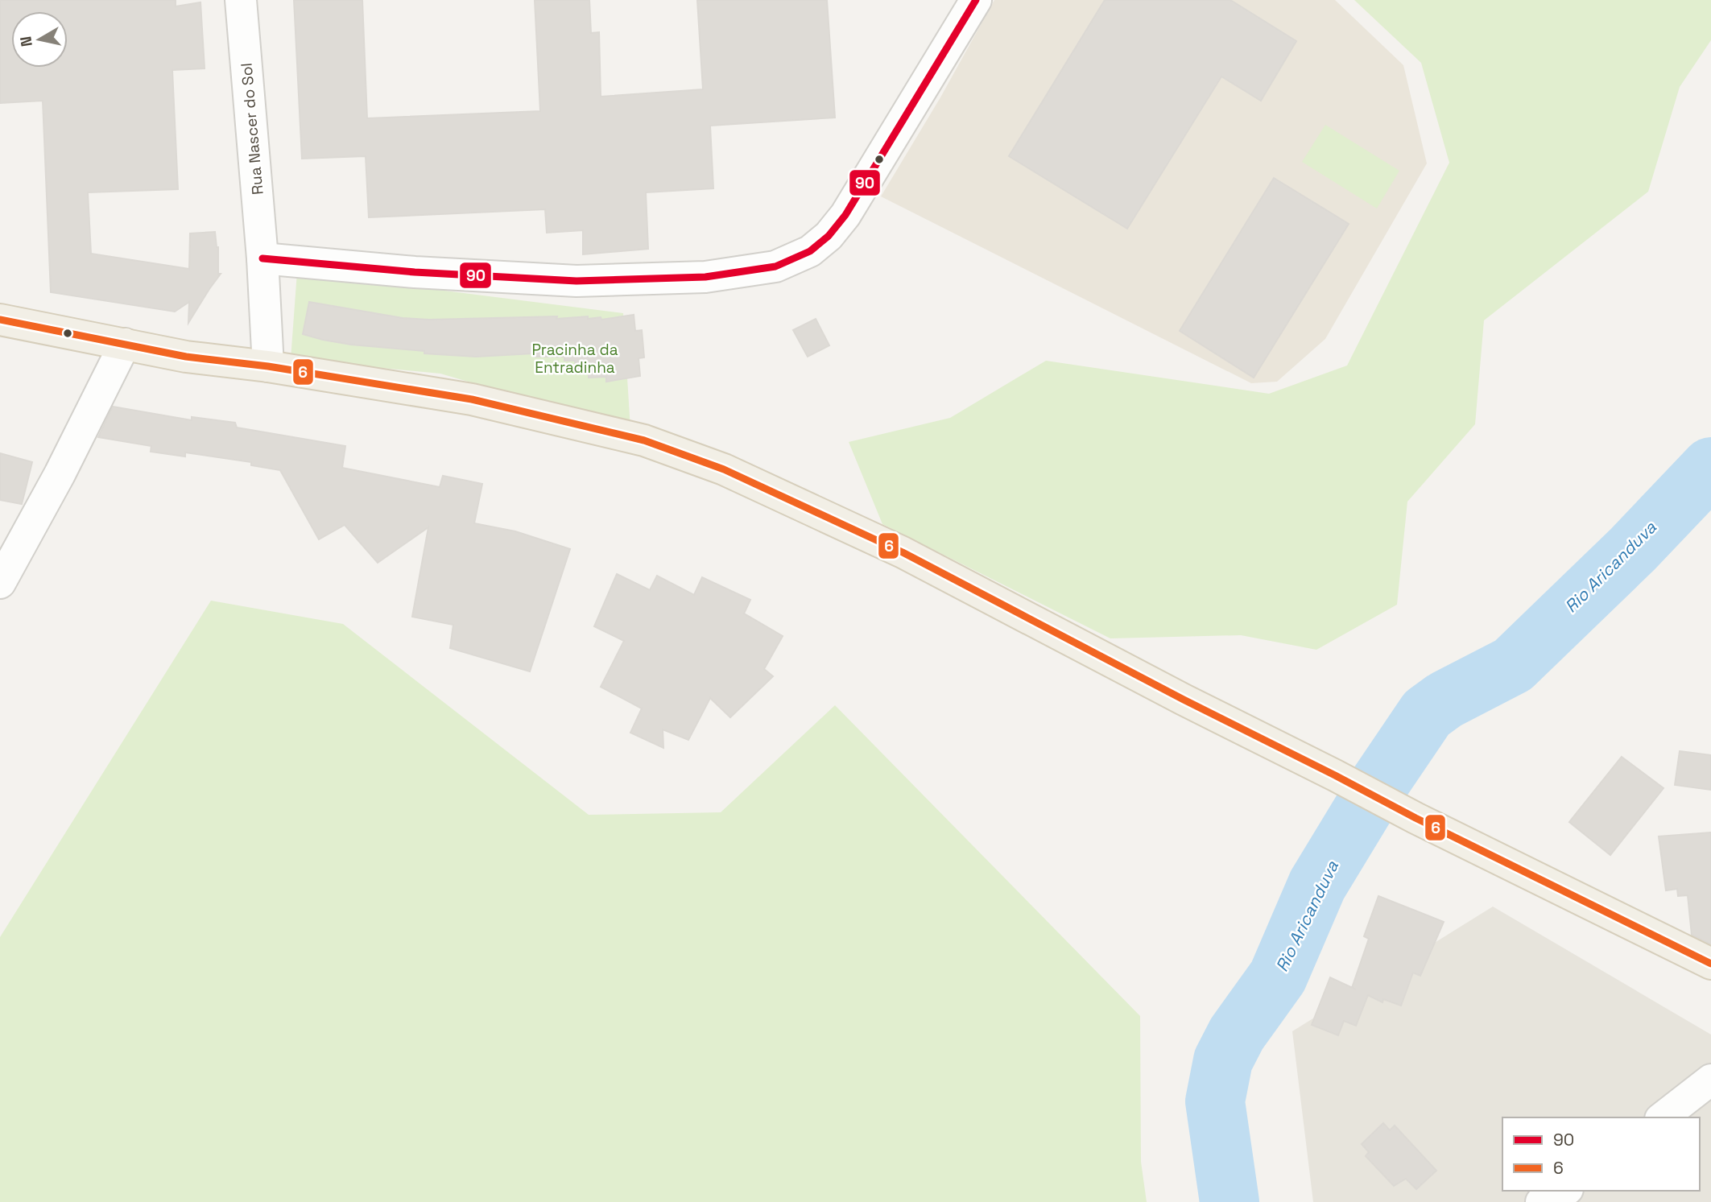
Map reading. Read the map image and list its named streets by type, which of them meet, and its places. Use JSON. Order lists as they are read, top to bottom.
{
  "streets": {
    "street": ["Rua Nascer do Sol"]
  },
  "water": ["Rio Aricanduva"],
  "parks": ["Pracinha da Entradinha"],
  "lines": ["transit line 90", "transit line 6"],
  "legend": ["90", "6"],
  "north": "left"
}
